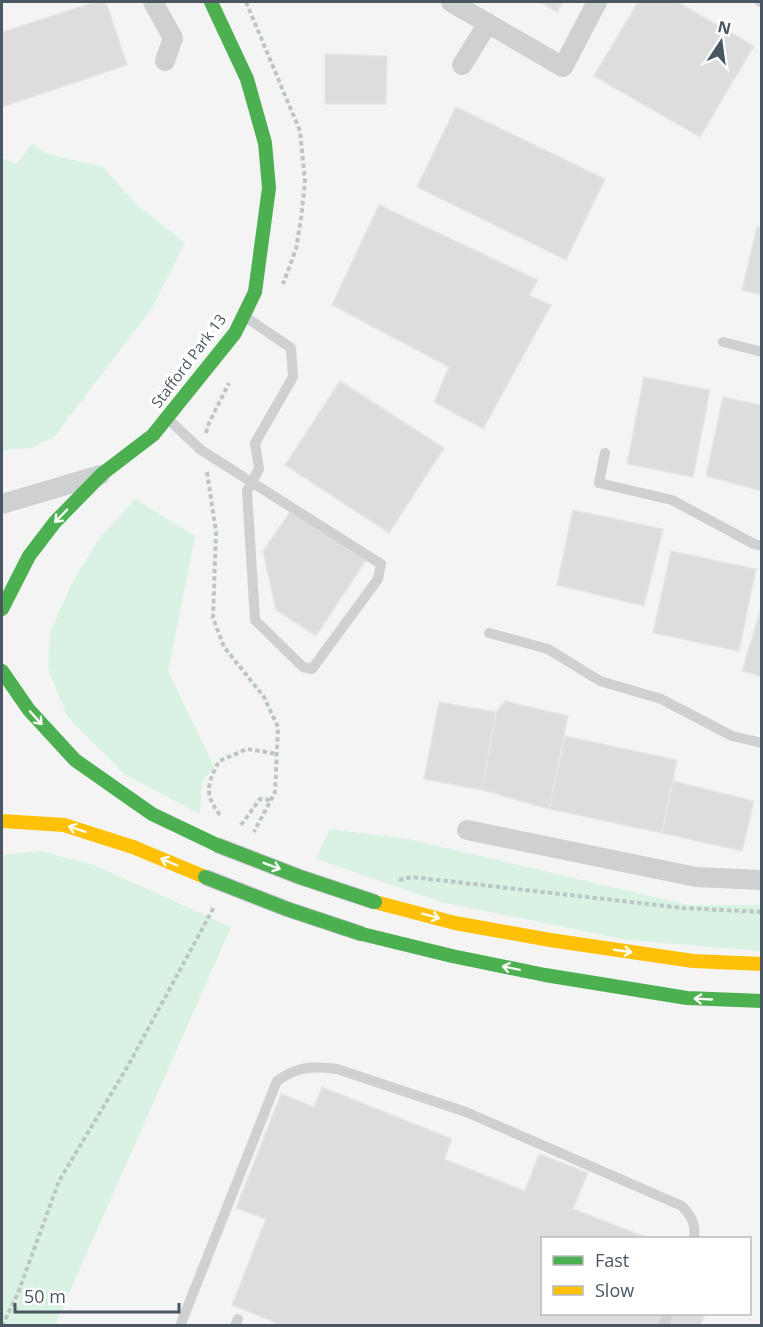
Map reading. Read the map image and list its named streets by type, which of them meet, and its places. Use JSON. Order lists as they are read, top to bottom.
{
  "streets": {
    "main road": ["Stafford Park 13"]
  },
  "legend": ["Fast", "Slow"],
  "scale_bar": "50 m",
  "north": "top"
}
